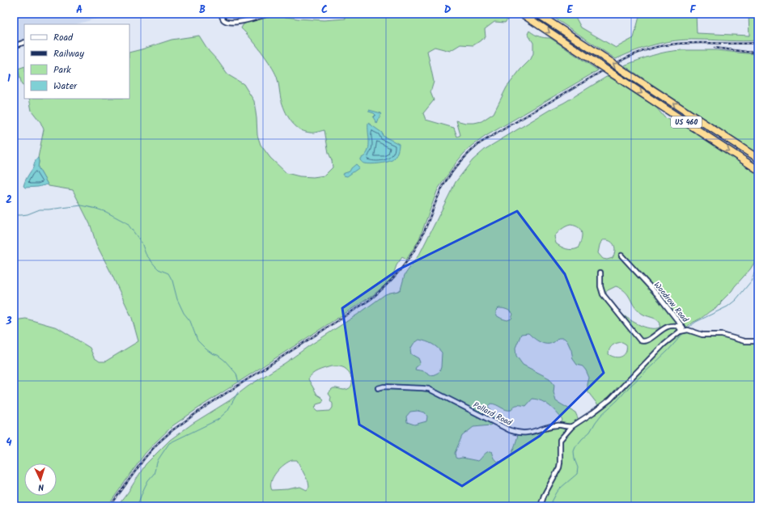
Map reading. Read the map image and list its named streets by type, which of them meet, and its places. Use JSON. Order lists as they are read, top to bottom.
{
  "streets": {
    "highway": ["US 460"],
    "street": ["Woodrow Road", "Pollard Road"]
  },
  "legend": [
    "Road",
    "Railway",
    "Park",
    "Water"
  ],
  "north": "bottom",
  "grid": {
    "columns": [
      "A",
      "B",
      "C",
      "D",
      "E",
      "F"
    ],
    "rows": [
      "1",
      "2",
      "3",
      "4"
    ]
  }
}
